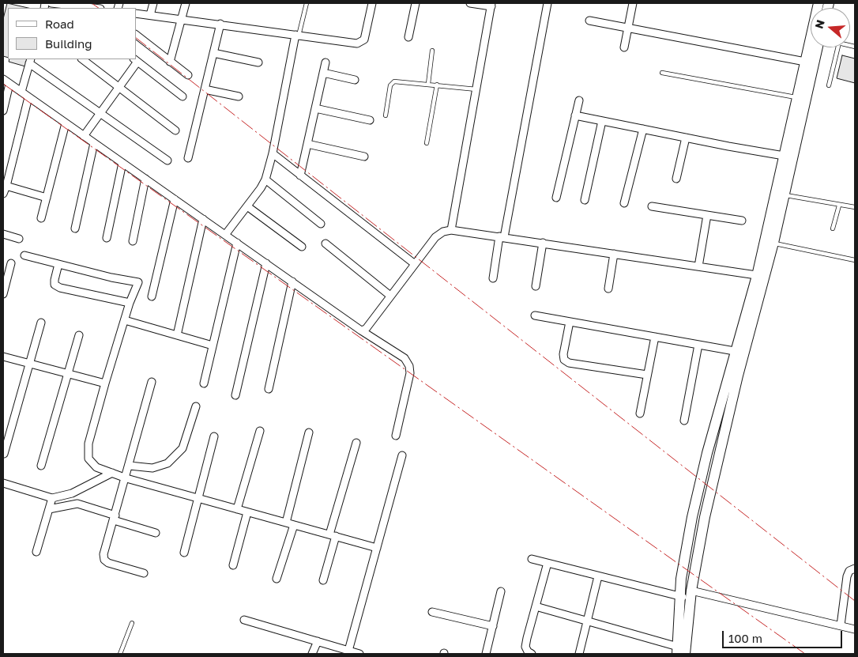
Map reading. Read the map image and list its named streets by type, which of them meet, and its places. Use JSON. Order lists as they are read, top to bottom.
{
  "legend": ["Road", "Building"],
  "scale_bar": "100 m",
  "north": "left"
}
